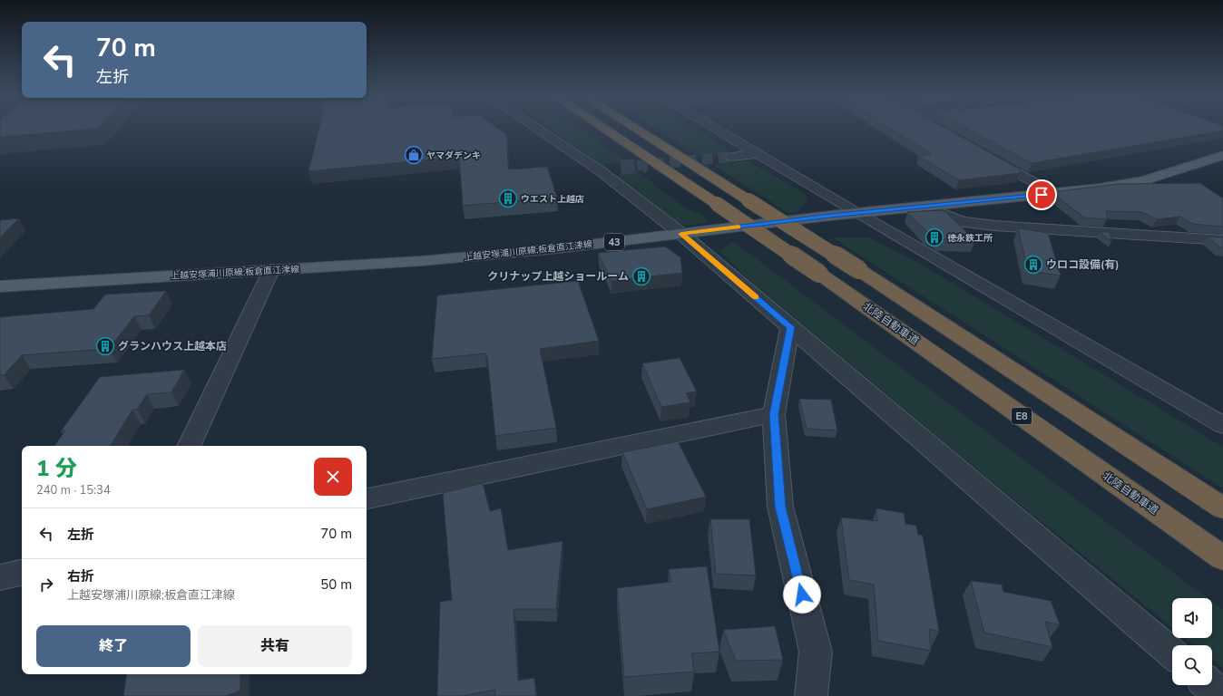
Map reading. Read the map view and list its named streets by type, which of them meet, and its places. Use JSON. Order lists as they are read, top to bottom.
{
  "streets": {
    "highway": ["北陸自動車道", "E8"],
    "main road": ["43", "上越安塚浦川原線;板倉直江津線"]
  },
  "places": {
    "shop": ["ヤマダデンキ"],
    "building": [
      "ウエスト上越店",
      "徳永鉄工所",
      "ウロコ設備(有)",
      "クリナップ上越ショールーム",
      "グランハウス上越本店"
    ]
  },
  "page": {
    "turn": ["70 m", "左折"],
    "heading": ["1 分", "240 m · 15:34"],
    "list": [
      {
        "name": "左折",
        "value": "70 m"
      },
      {
        "name": "右折",
        "note": "上越安塚浦川原線;板倉直江津線",
        "value": "50 m"
      }
    ],
    "buttons": ["終了", "共有"]
  }
}
